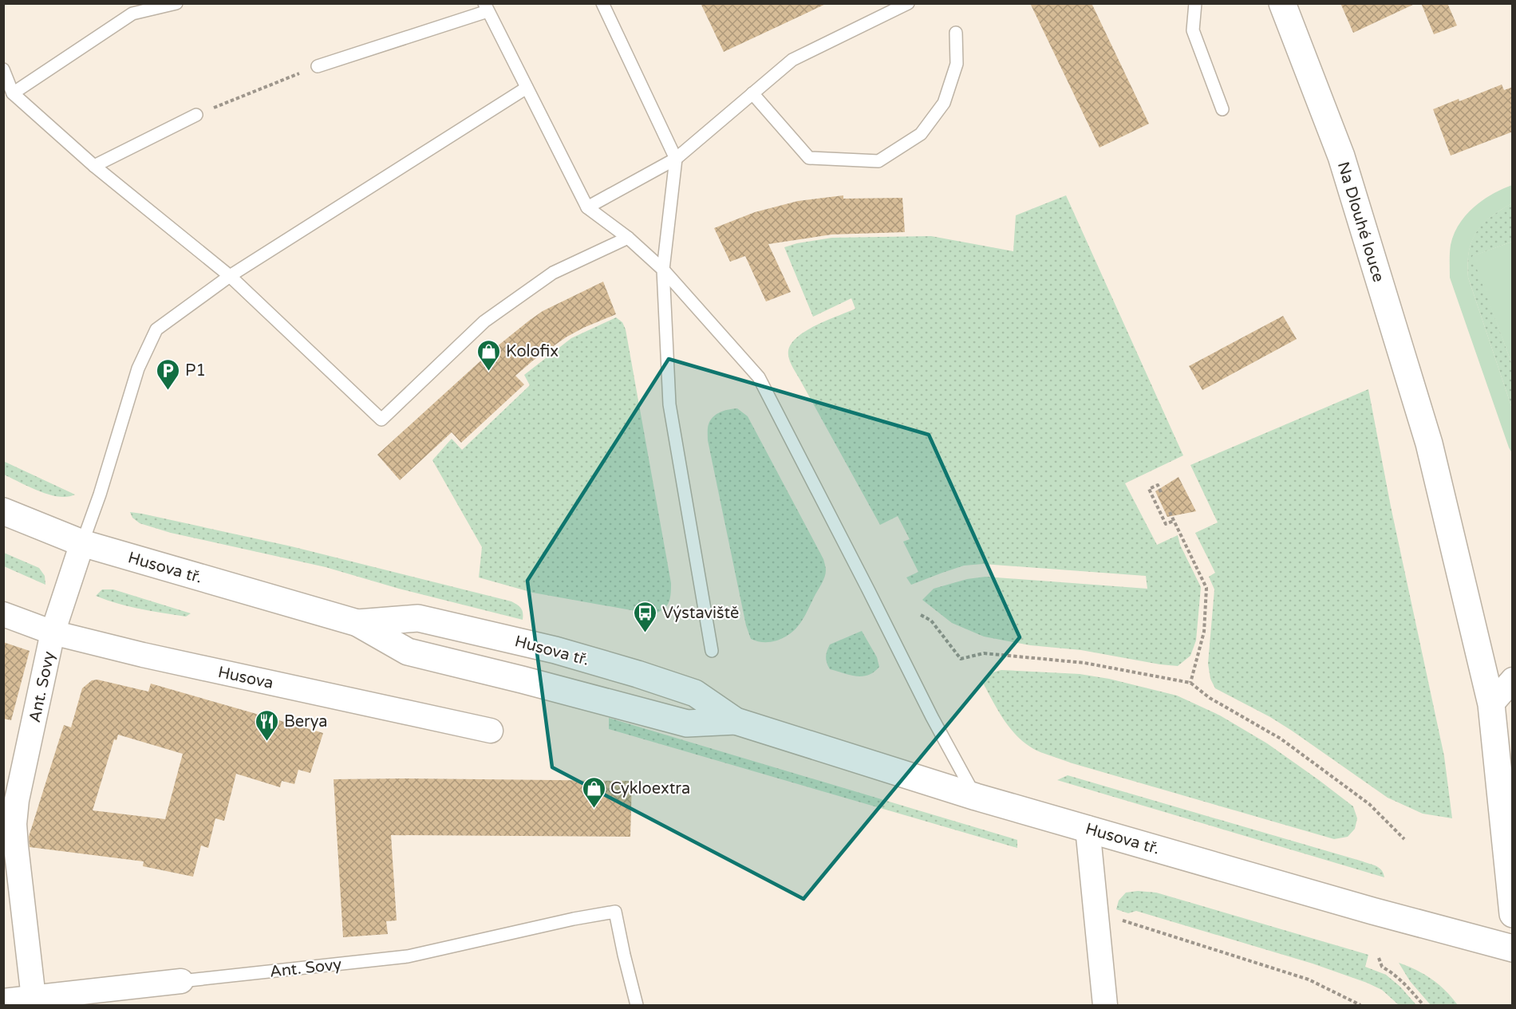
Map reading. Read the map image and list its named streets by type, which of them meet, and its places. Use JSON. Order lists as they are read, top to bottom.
{
  "streets": {
    "street": [
      "Na Dlouhé louce",
      "Husova tř.",
      "Husova",
      "Ant. Sovy"
    ]
  },
  "crossings": [
    ["Husova tř.", "Ant. Sovy"],
    ["Husova", "Ant. Sovy"]
  ],
  "places": {
    "shop": ["Kolofix", "Cykloextra"],
    "parking": ["P1"],
    "bus stop": ["Výstaviště"],
    "restaurant": ["Berya"]
  }
}
